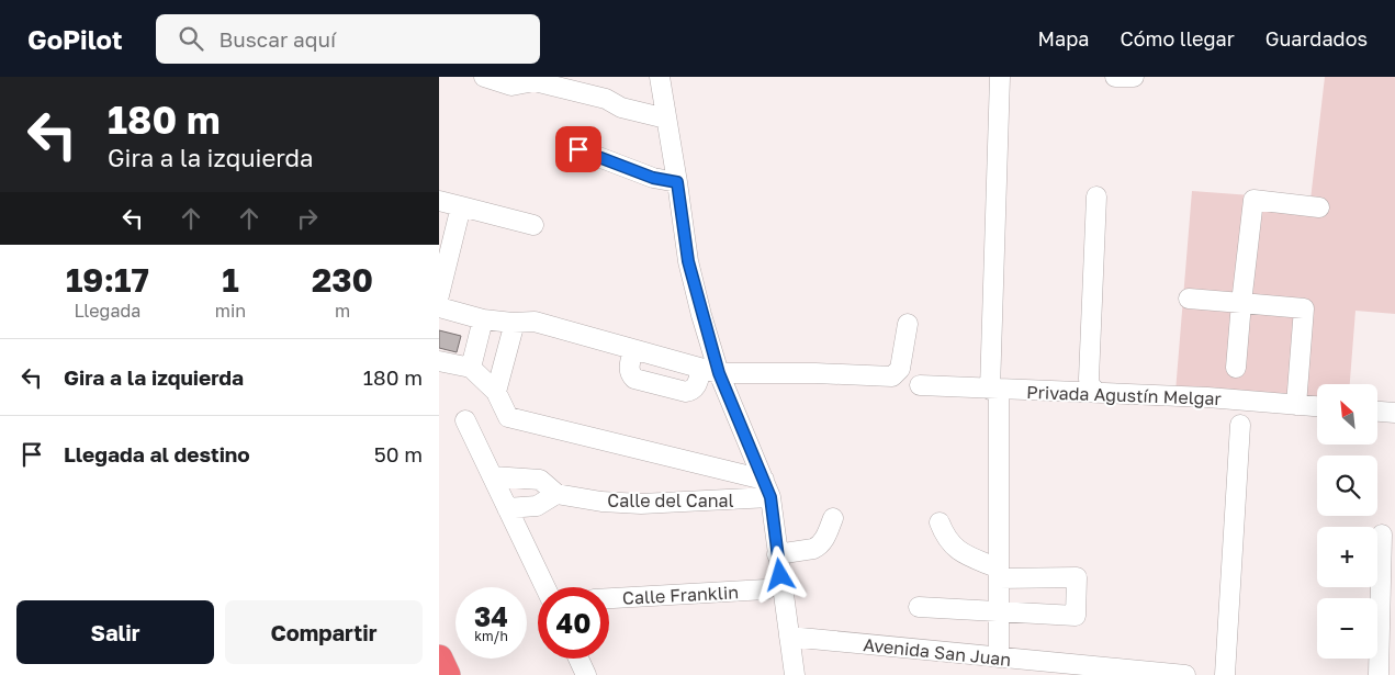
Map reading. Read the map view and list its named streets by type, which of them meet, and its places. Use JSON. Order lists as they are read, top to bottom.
{
  "streets": {
    "street": [
      "Privada Agustín Melgar",
      "Calle del Canal",
      "Calle Franklin",
      "Avenida San Juan"
    ]
  },
  "north": "top left",
  "page": {
    "header": "GoPilot",
    "search": "Buscar aquí",
    "nav": ["Mapa", "Cómo llegar", "Guardados"],
    "turn": ["180 m", "Gira a la izquierda"],
    "eta": [
      "19:17",
      "Llegada",
      "1",
      "min",
      "230",
      "m"
    ],
    "list": [
      {
        "name": "Gira a la izquierda",
        "value": "180 m"
      },
      {
        "name": "Llegada al destino",
        "value": "50 m"
      }
    ],
    "map_buttons": ["+", "−"],
    "speed": "34 km/h",
    "limit": "40",
    "buttons": ["Salir", "Compartir"]
  }
}
